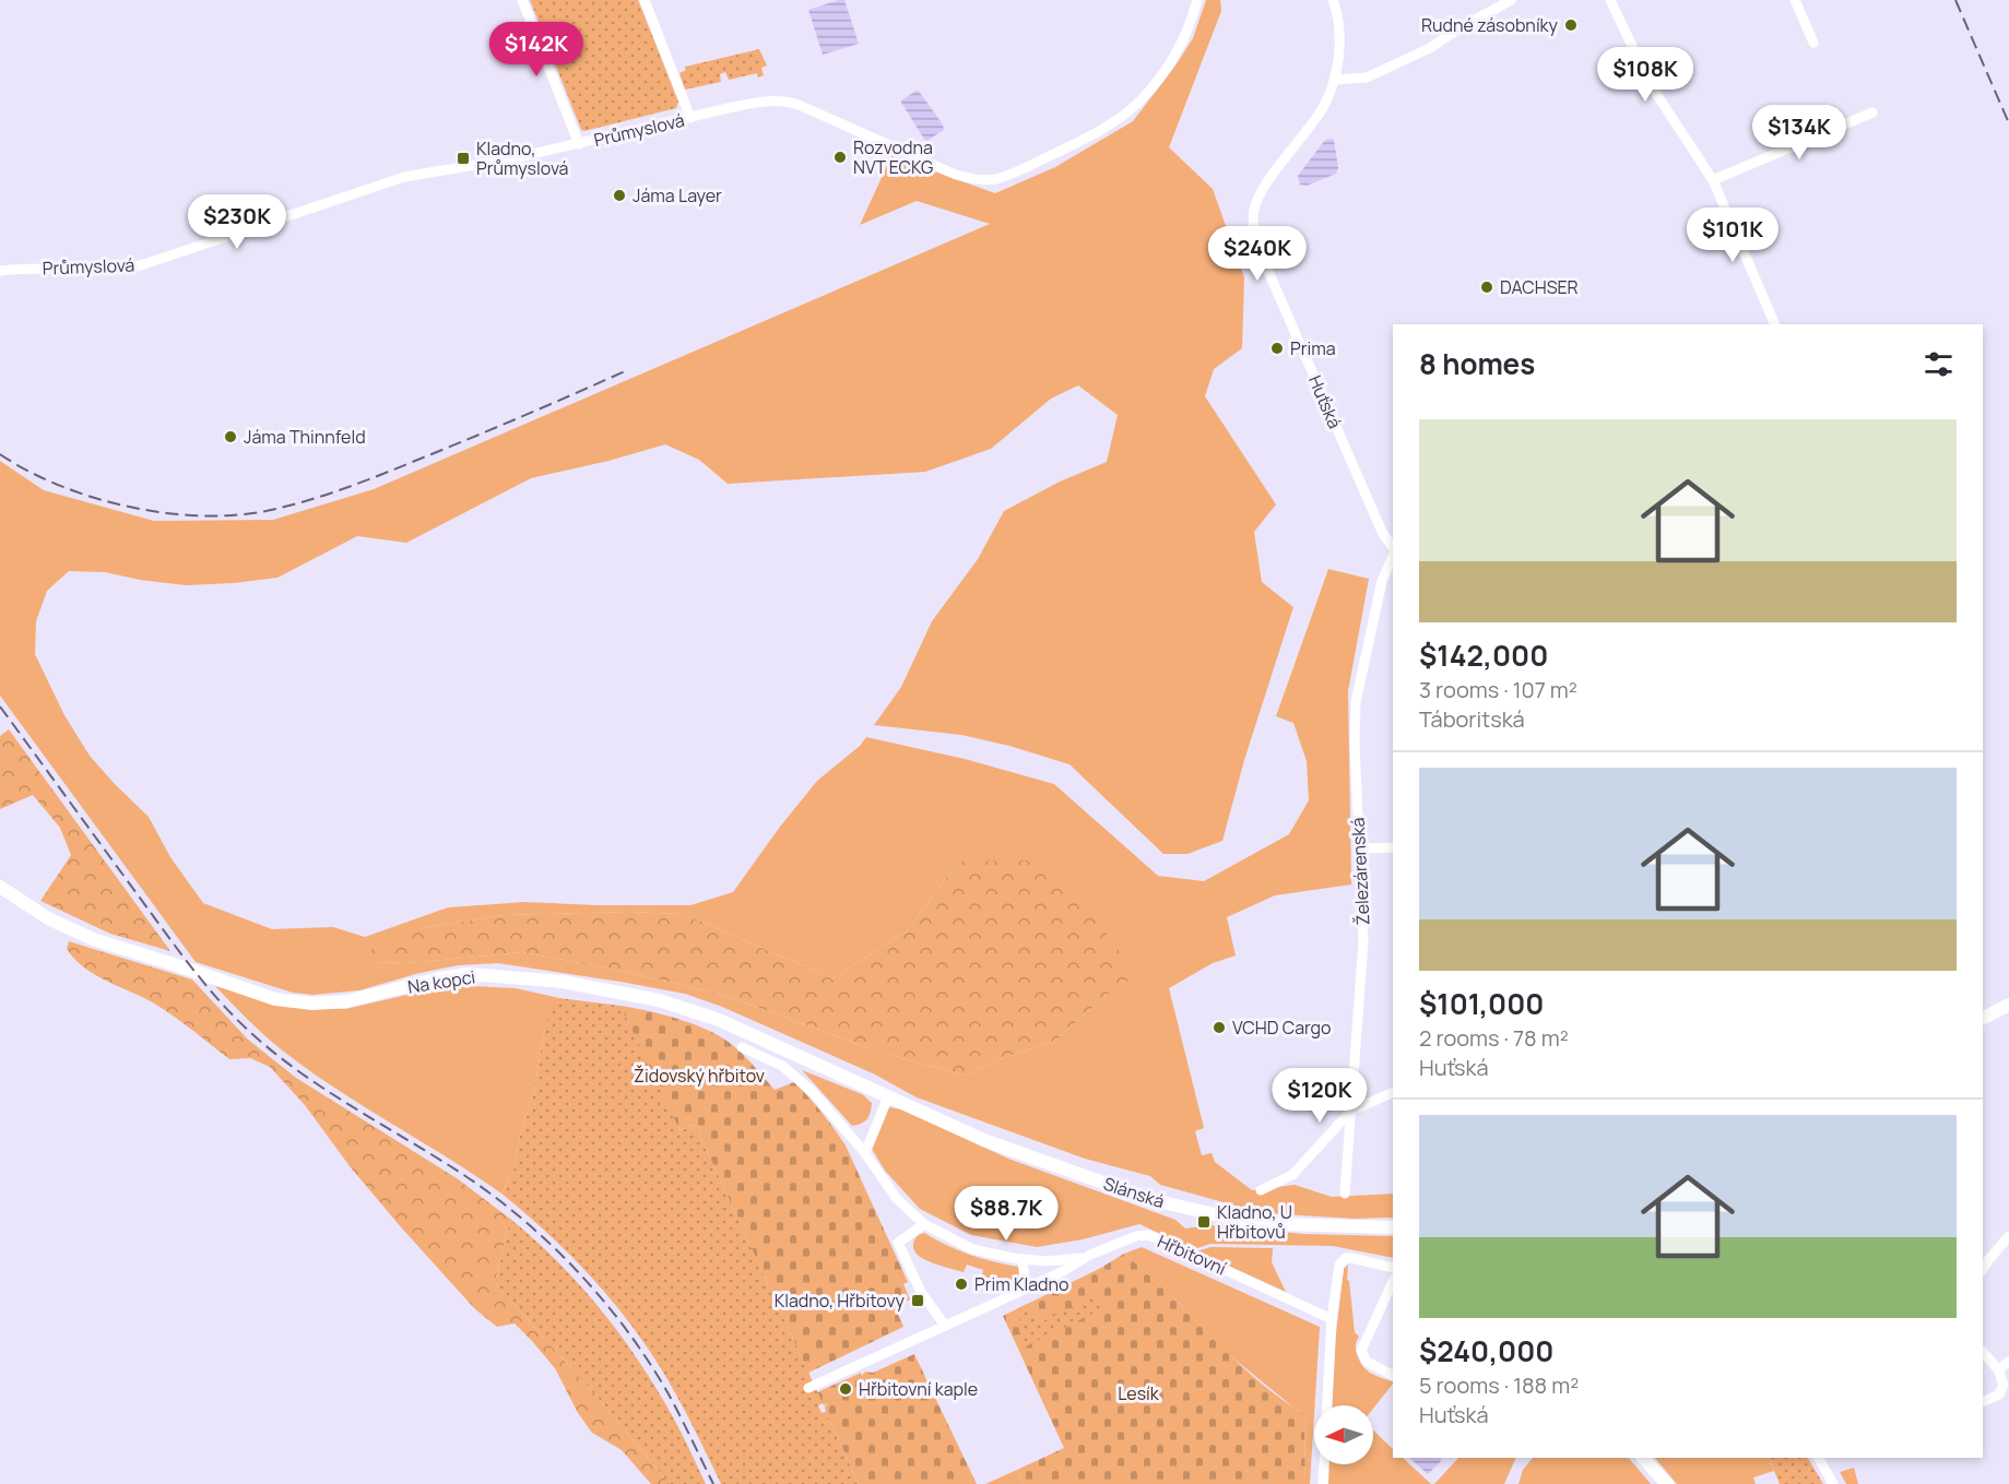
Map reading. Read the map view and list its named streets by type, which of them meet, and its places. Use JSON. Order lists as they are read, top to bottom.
{
  "streets": {
    "main road": ["Na kopci", "Slánská"],
    "street": [
      "Průmyslová",
      "Huťská",
      "Železárenská",
      "Hřbitovní"
    ]
  },
  "crossings": [
    ["Na kopci", "Slánská"]
  ],
  "parks": ["Židovský hřbitov", "Lesík"],
  "places": {
    "other": [
      "Rudné zásobníky",
      "Rozvodna NVT ECKG",
      "Jáma Layer",
      "DACHSER",
      "Prima",
      "Jáma Thinnfeld",
      "VCHD Cargo",
      "Prim Kladno",
      "Hřbitovní kaple"
    ],
    "transit": ["Kladno, Průmyslová", "Kladno, U Hřbitovů", "Kladno, Hřbitovy"]
  },
  "north": "left",
  "page": {
    "price": [
      "$142K",
      "$108K",
      "$134K",
      "$230K",
      "$101K",
      "$240K",
      "$120K",
      "$88.7K"
    ],
    "heading": "8 homes",
    "list": [
      {
        "name": "$142,000",
        "note": "3 rooms · 107 m² · Táboritská"
      },
      {
        "name": "$101,000",
        "note": "2 rooms · 78 m² · Huťská"
      },
      {
        "name": "$240,000",
        "note": "5 rooms · 188 m² · Huťská"
      }
    ]
  }
}
